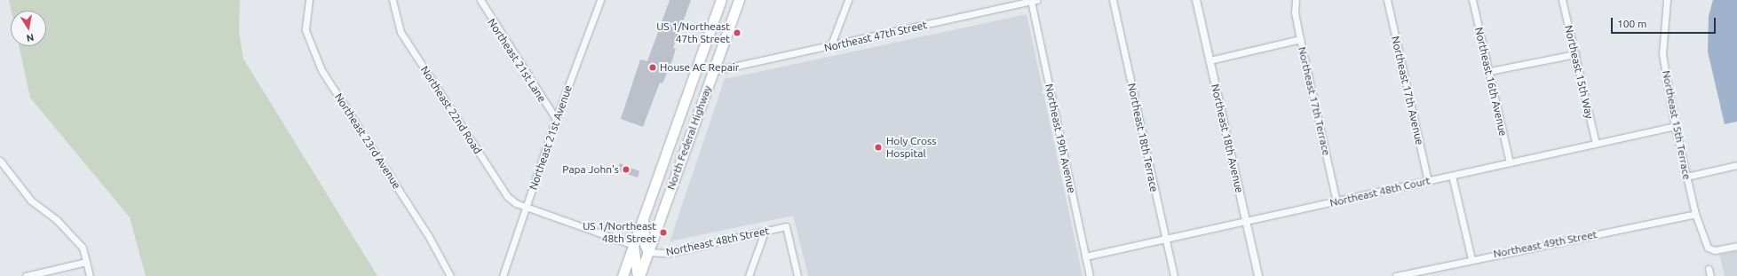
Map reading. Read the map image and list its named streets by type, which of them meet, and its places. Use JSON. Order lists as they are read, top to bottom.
{
  "streets": {
    "main road": ["North Federal Highway"],
    "street": [
      "Northeast 47th Street",
      "Northeast 21st Lane",
      "Northeast 15th Way",
      "Northeast 16th Avenue",
      "Northeast 17th Avenue",
      "Northeast 17th Terrace",
      "Northeast 22nd Road",
      "Northeast 15th Terrace",
      "Northeast 21st Avenue",
      "Northeast 18th Terrace",
      "Northeast 19th Avenue",
      "Northeast 18th Avenue",
      "Northeast 23rd Avenue",
      "Northeast 48th Court",
      "Northeast 48th Street",
      "Northeast 49th Street"
    ]
  },
  "crossings": [
    ["Northeast 47th Street", "North Federal Highway"],
    ["Northeast 47th Street", "Northeast 19th Avenue"],
    ["Northeast 21st Lane", "Northeast 21st Avenue"],
    ["Northeast 15th Way", "Northeast 48th Court"],
    ["Northeast 16th Avenue", "Northeast 48th Court"],
    ["Northeast 17th Avenue", "Northeast 48th Court"],
    ["Northeast 17th Terrace", "Northeast 48th Court"],
    ["Northeast 22nd Road", "Northeast 21st Avenue"],
    ["Northeast 15th Terrace", "Northeast 48th Court"],
    ["Northeast 15th Terrace", "Northeast 49th Street"],
    ["North Federal Highway", "Northeast 48th Street"],
    ["Northeast 18th Terrace", "Northeast 48th Court"],
    ["Northeast 19th Avenue", "Northeast 48th Court"],
    ["Northeast 18th Avenue", "Northeast 48th Court"]
  ],
  "places": [
    "US 1/Northeast 47th Street",
    "House AC Repair",
    "Holy Cross Hospital",
    "Papa John's",
    "US 1/Northeast 48th Street"
  ],
  "scale_bar": "100 m",
  "north": "bottom"
}
